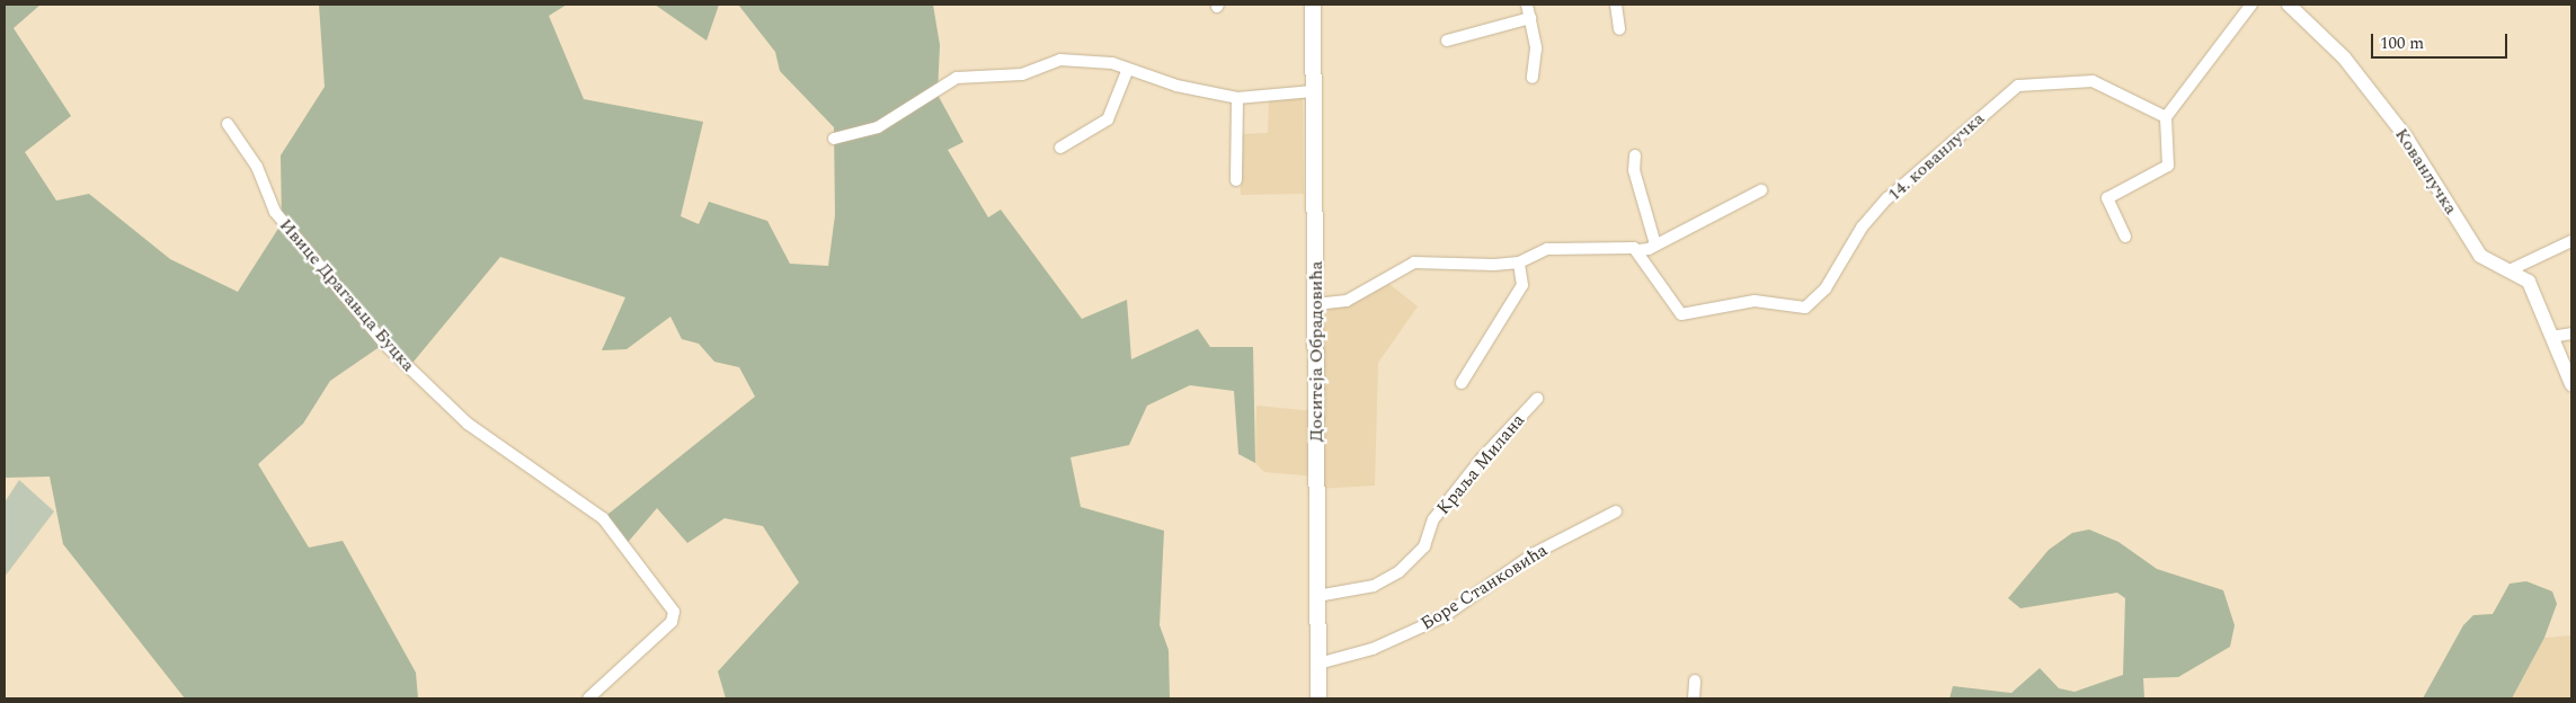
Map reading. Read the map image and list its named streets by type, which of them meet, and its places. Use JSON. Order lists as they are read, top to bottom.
{
  "streets": {
    "main road": ["Доситеја Обрадовића"],
    "street": [
      "14. кованлучка",
      "Кованлучка",
      "Ивице Драгањца Буцка",
      "Краља Милана",
      "Боре Станковића"
    ]
  },
  "crossings": [
    ["Доситеја Обрадовића", "Краља Милана"],
    ["Доситеја Обрадовића", "Боре Станковића"]
  ],
  "scale_bar": "100 m"
}
